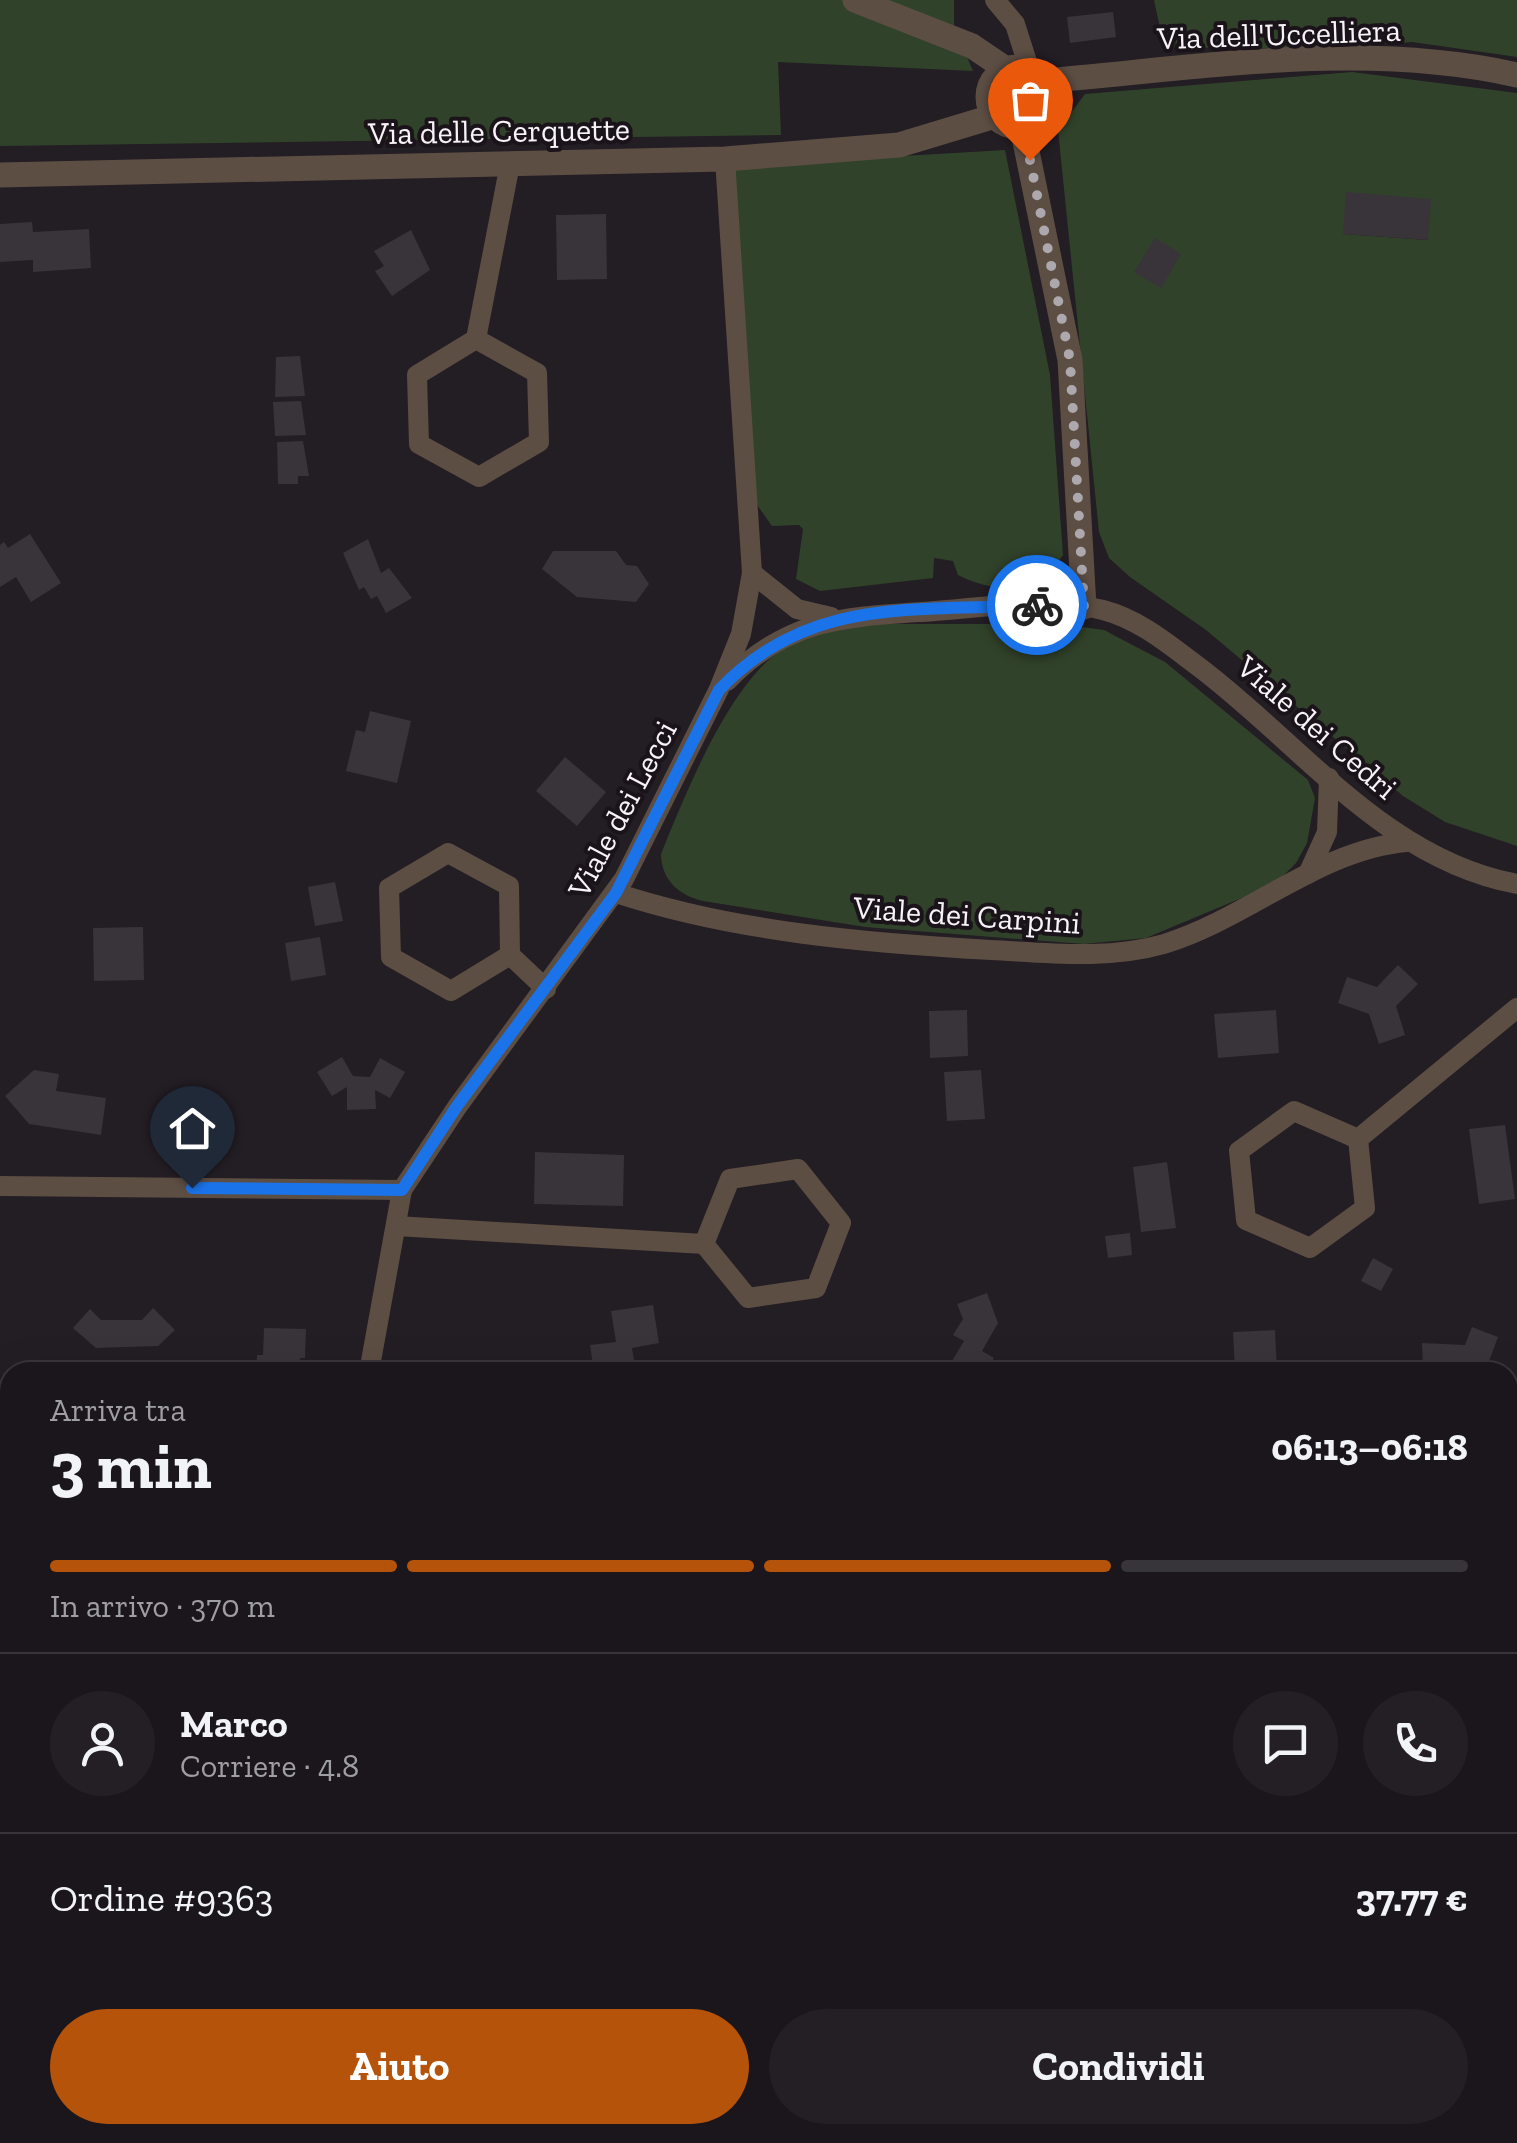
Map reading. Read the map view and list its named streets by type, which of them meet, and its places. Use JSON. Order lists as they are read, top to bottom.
{
  "streets": {
    "street": [
      "Via dell'Uccelliera",
      "Via delle Cerquette",
      "Viale dei Cedri",
      "Viale dei Lecci",
      "Viale dei Carpini"
    ]
  },
  "crossings": [
    ["Via dell'Uccelliera", "Via delle Cerquette"],
    ["Via delle Cerquette", "Viale dei Lecci"],
    ["Viale dei Cedri", "Viale dei Carpini"],
    ["Viale dei Lecci", "Viale dei Carpini"]
  ],
  "page": {
    "heading": ["3 min", "Arriva tra", "06:13–06:18"],
    "panel": [
      "Marco",
      "Corriere · 4.8",
      "Ordine #9363",
      "37.77 €"
    ],
    "bar": "In arrivo · 370 m",
    "buttons": ["Aiuto", "Condividi"]
  }
}
